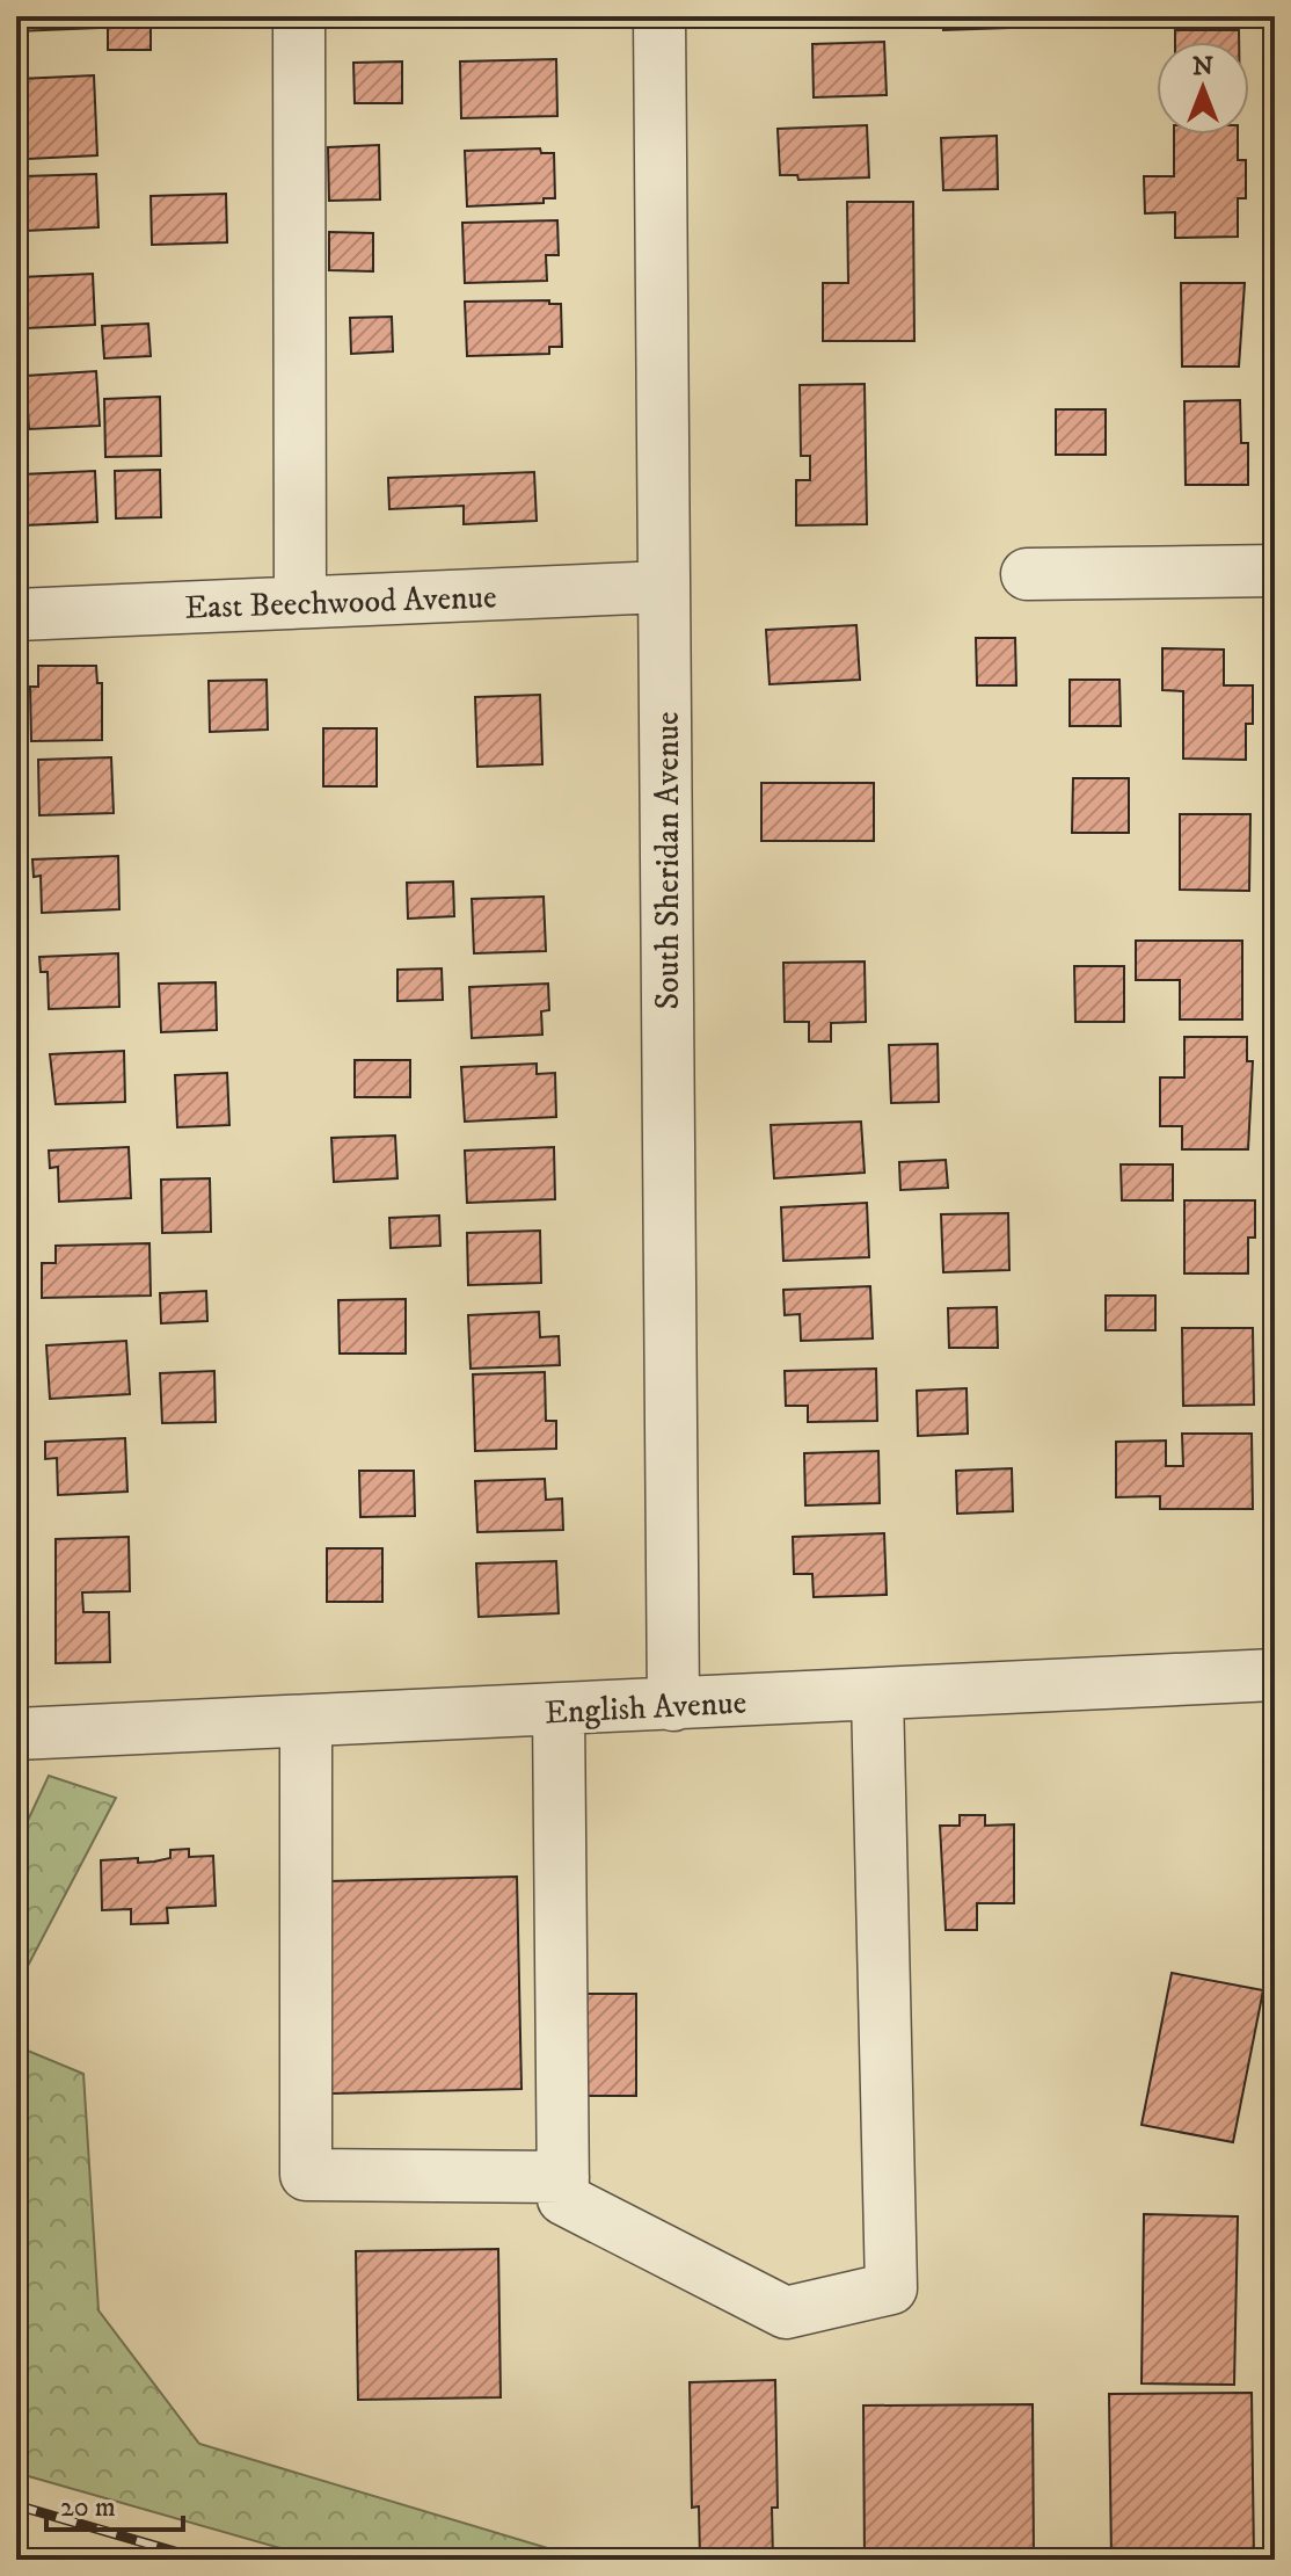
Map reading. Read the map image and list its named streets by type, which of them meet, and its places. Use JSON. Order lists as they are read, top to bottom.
{
  "streets": {
    "street": ["East Beechwood Avenue", "South Sheridan Avenue", "English Avenue"]
  },
  "crossings": [
    ["East Beechwood Avenue", "South Sheridan Avenue"],
    ["South Sheridan Avenue", "English Avenue"]
  ],
  "scale_bar": "20 m",
  "north": "top"
}
